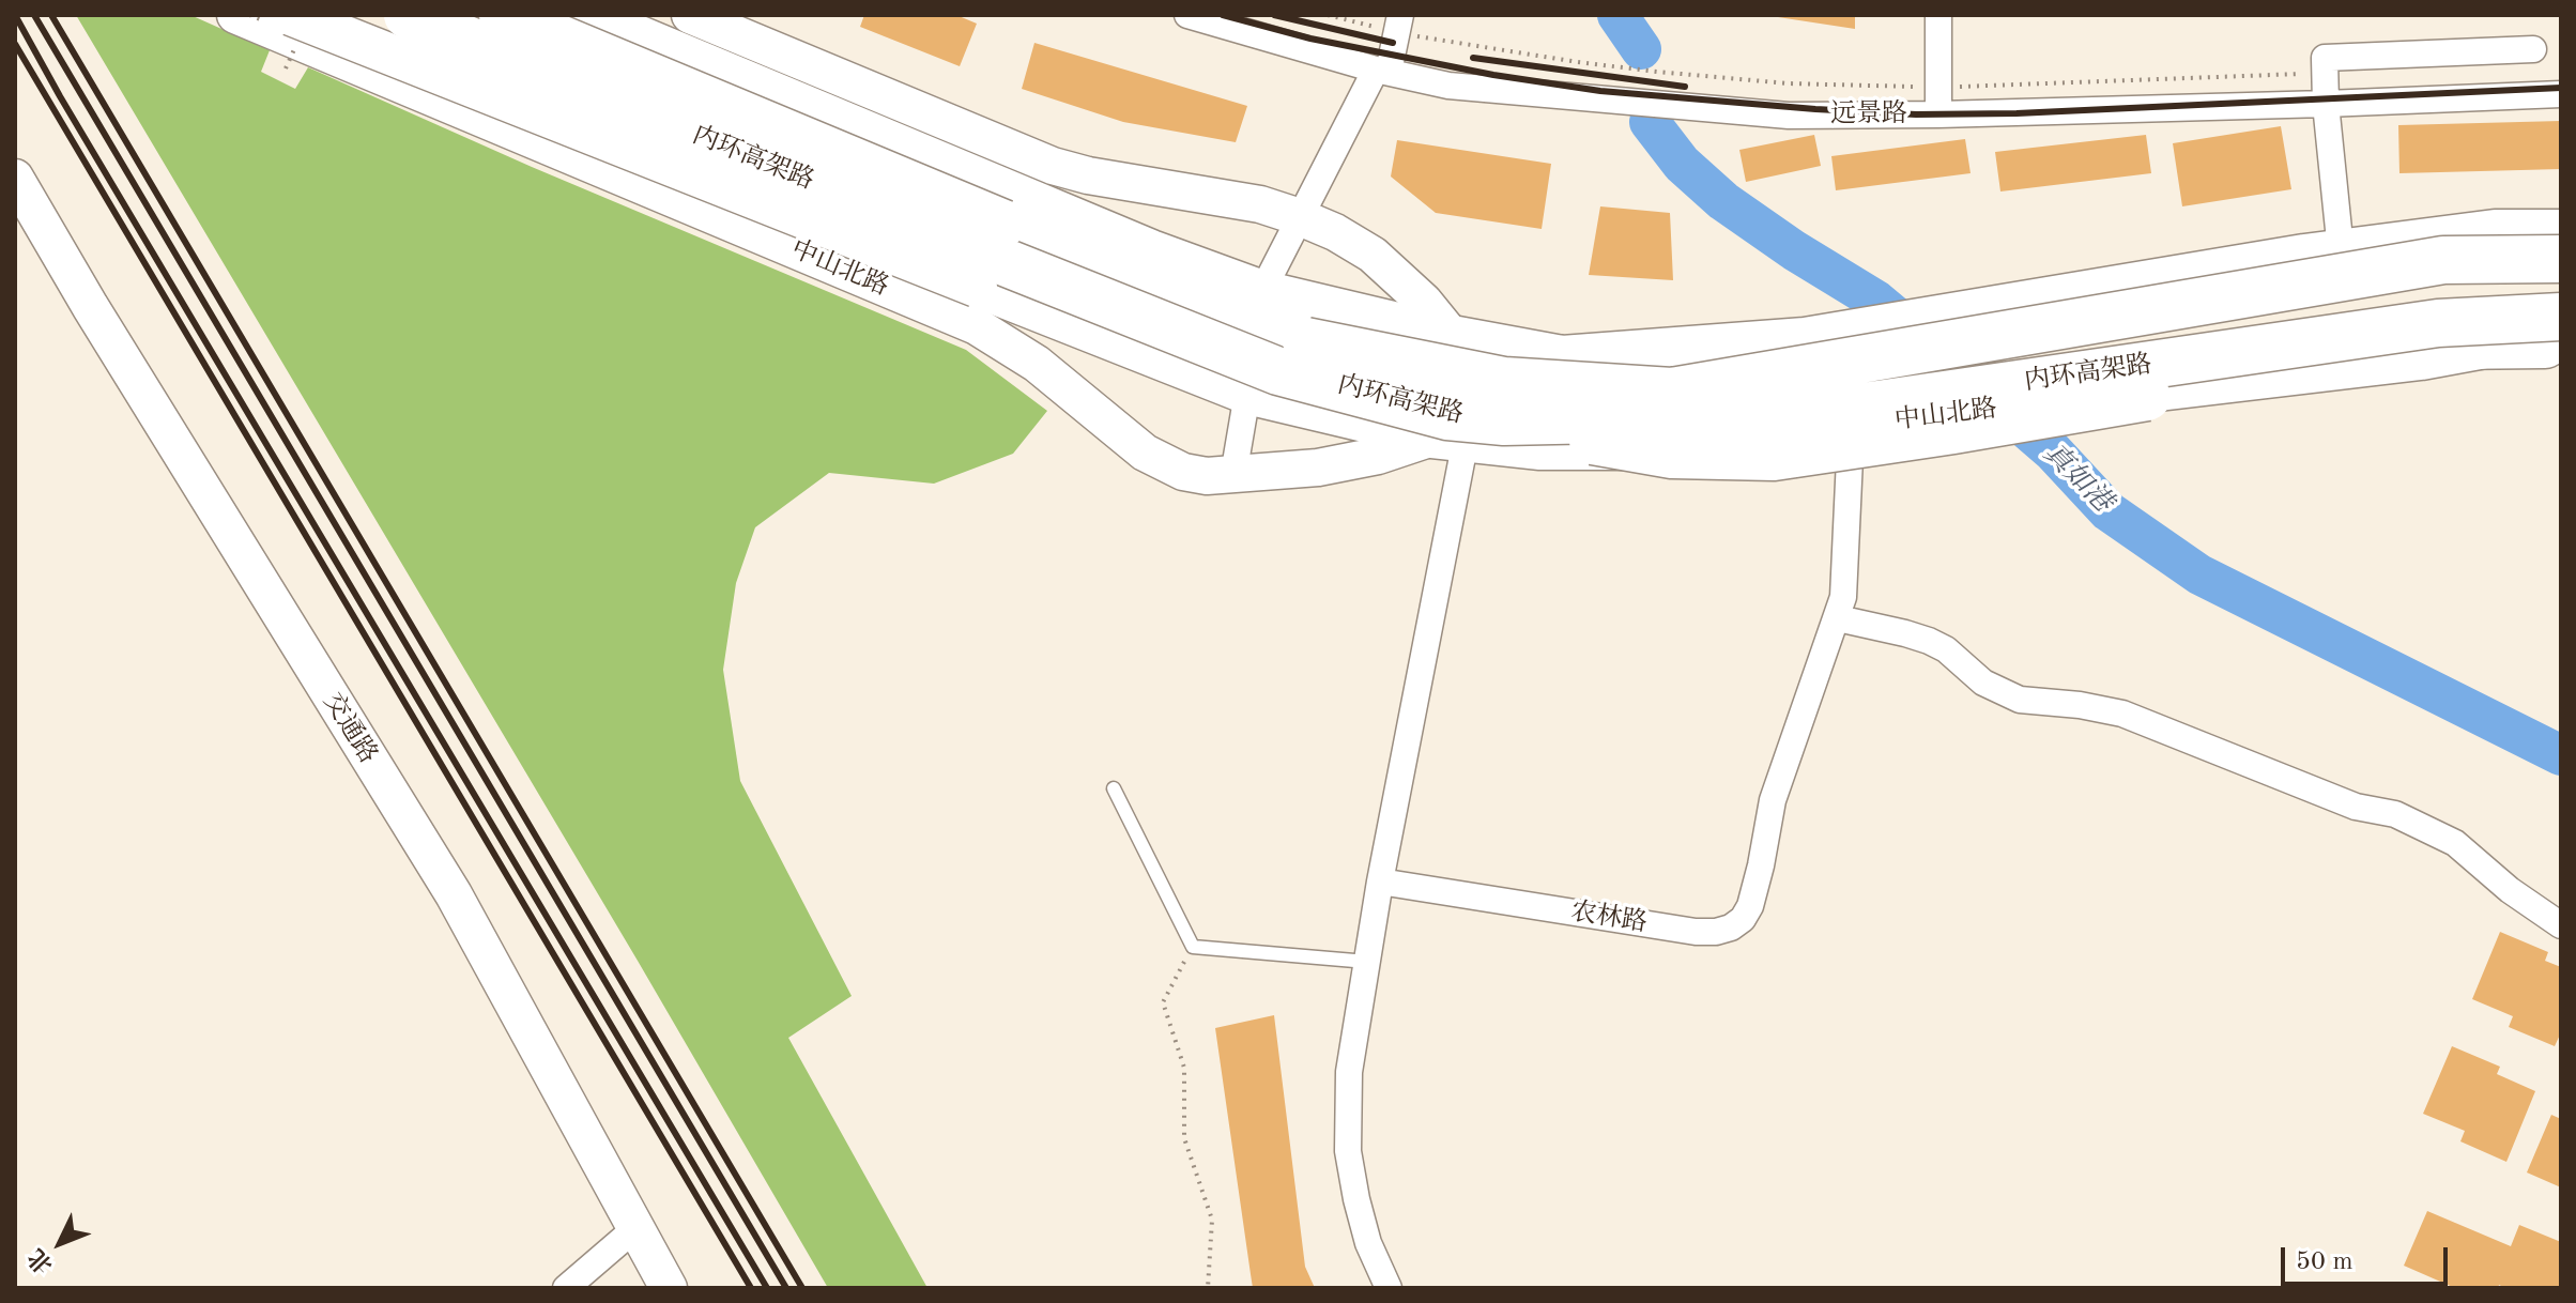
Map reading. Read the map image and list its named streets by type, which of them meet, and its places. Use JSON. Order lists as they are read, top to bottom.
{
  "streets": {
    "highway": ["内环高架路"],
    "main road": ["中山北路", "交通路"],
    "street": ["远景路", "农林路"]
  },
  "crossings": [
    ["内环高架路", "中山北路"],
    ["中山北路", "农林路"]
  ],
  "water": ["真如港"],
  "scale_bar": "50 m",
  "north": "bottom left"
}
